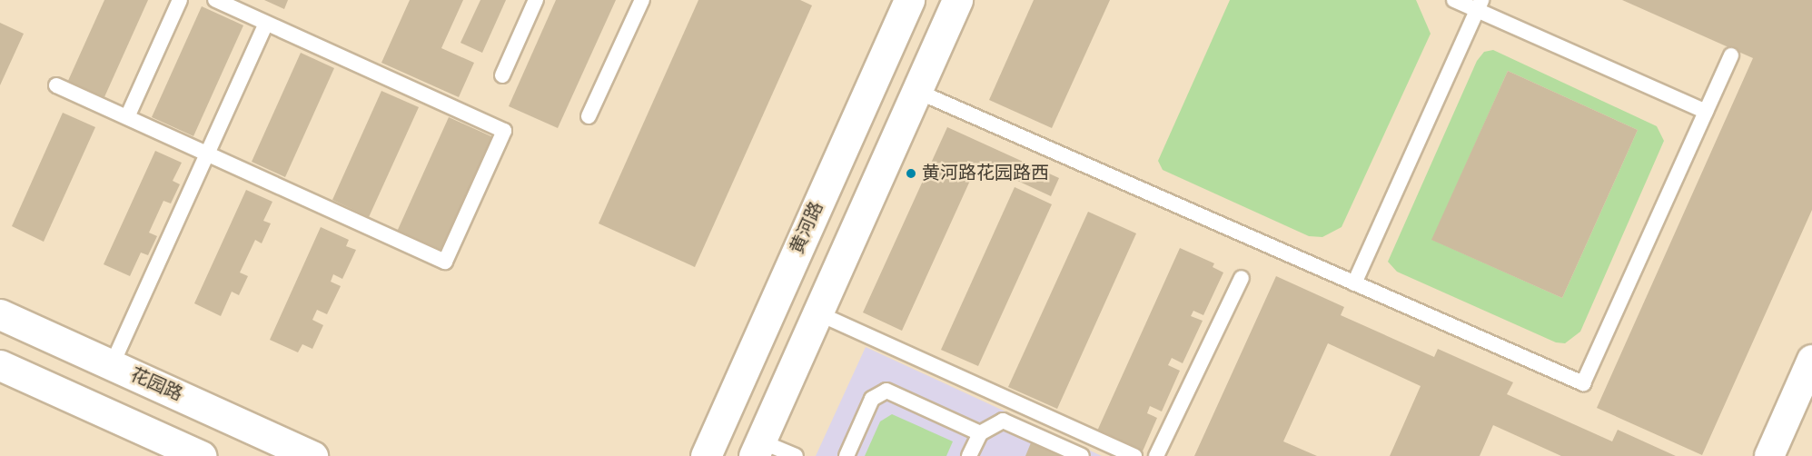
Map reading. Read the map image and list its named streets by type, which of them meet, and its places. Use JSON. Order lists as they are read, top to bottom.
{
  "streets": {
    "main road": ["黄河路", "花园路"]
  },
  "places": ["黄河路花园路西"]
}
